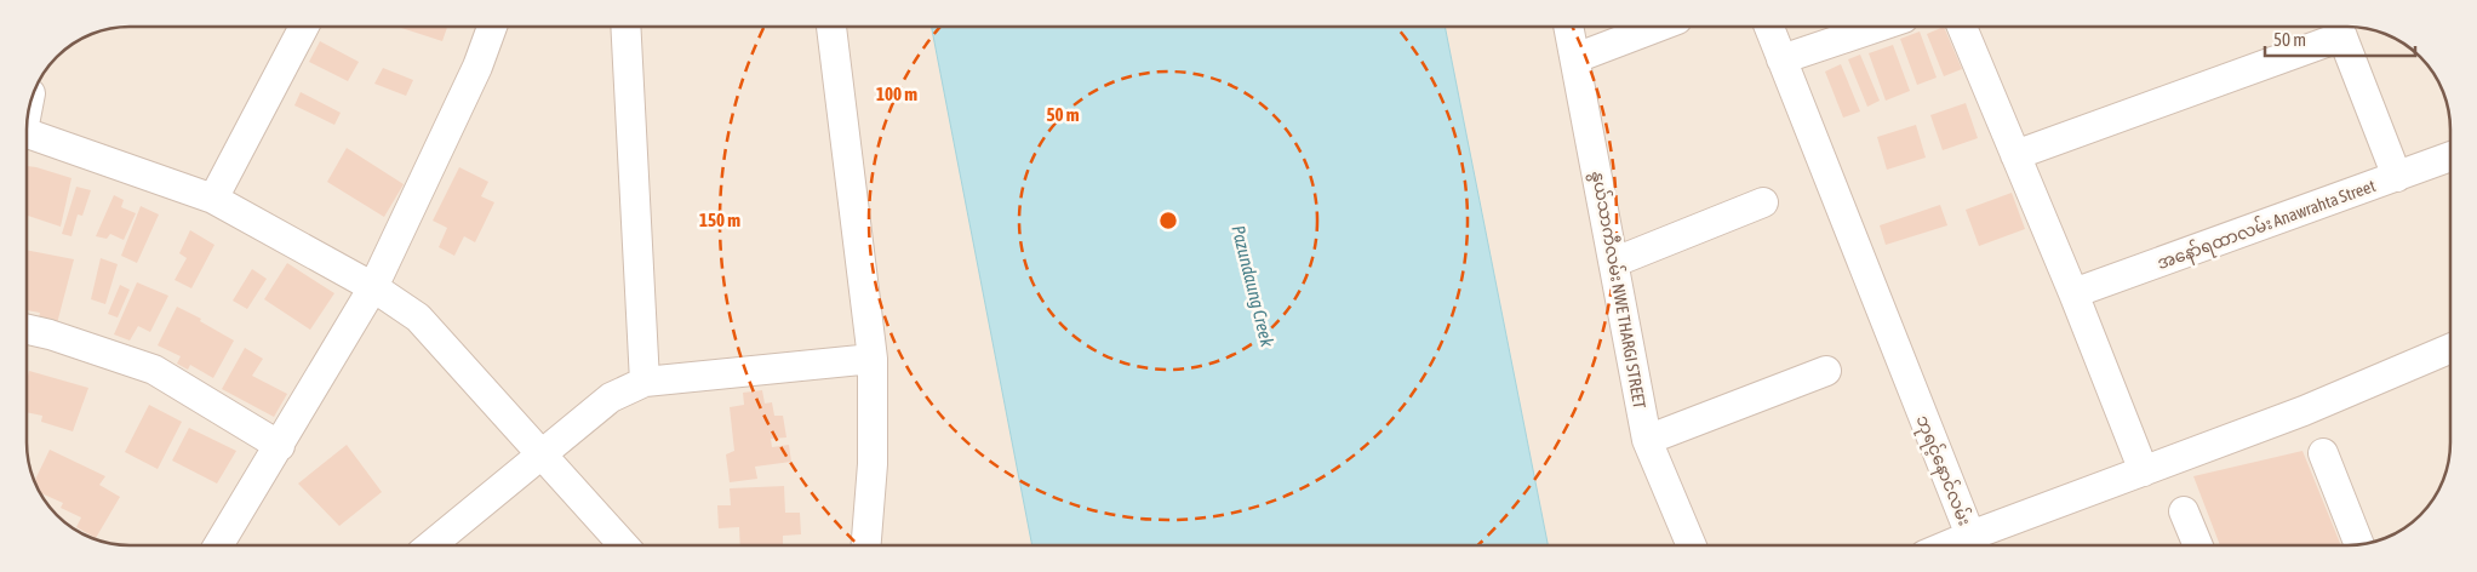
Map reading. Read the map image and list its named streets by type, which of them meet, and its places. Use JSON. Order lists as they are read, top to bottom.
{
  "streets": {
    "street": ["အနော်ရထာလမ်း Anawrahta Street", "နွယ်သာကီလမ်း NWE THARGI STREET", "ဘုရင့်နောင်လမ်း"]
  },
  "water": ["Pazundaung Creek"],
  "scale_bar": "50 m",
  "rings": ["100 m", "50 m", "150 m"]
}
